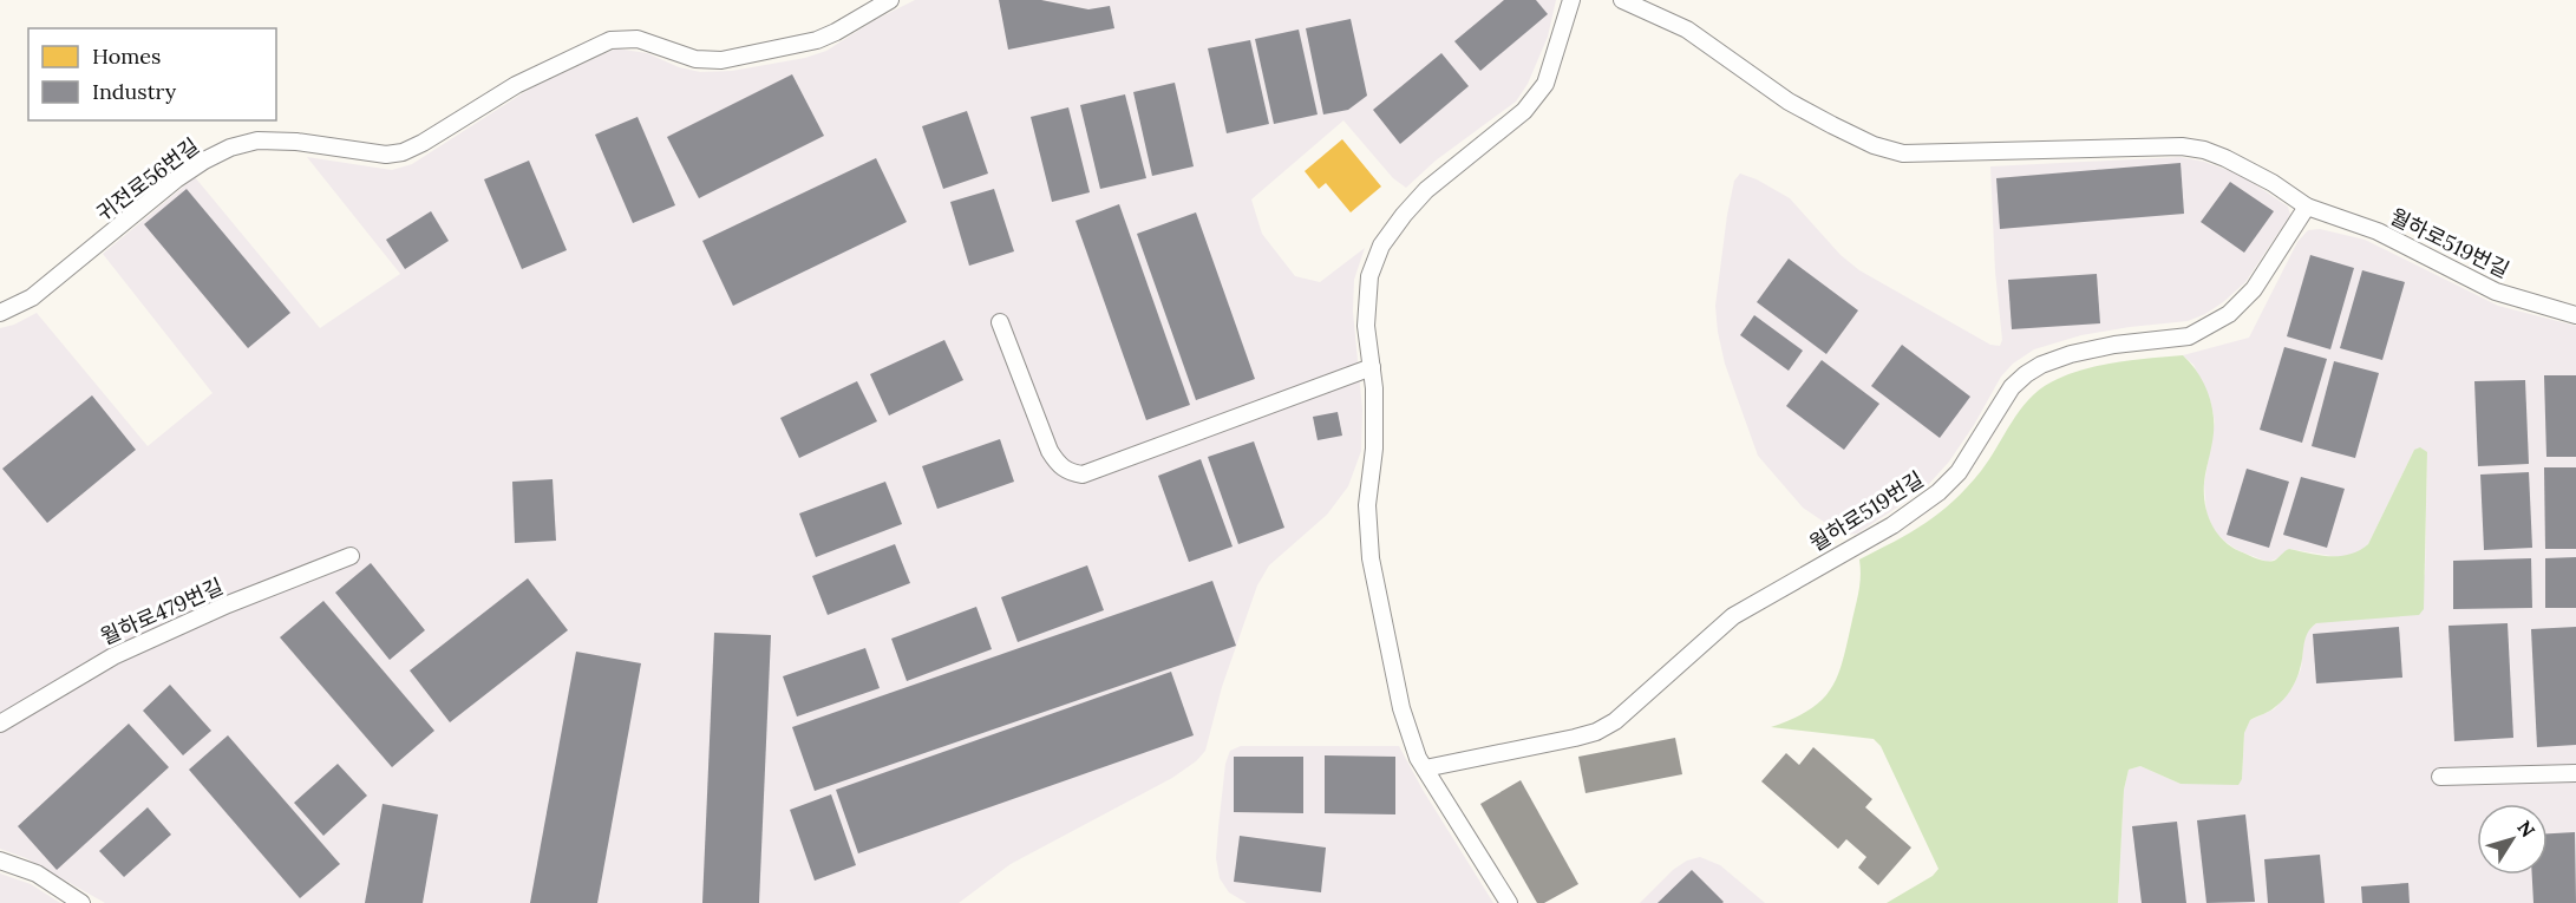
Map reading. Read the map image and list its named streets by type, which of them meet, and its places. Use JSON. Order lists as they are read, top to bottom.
{
  "streets": {
    "lane": ["귀전로56번길", "월하로519번길", "월하로479번길"]
  },
  "legend": ["Homes", "Industry"],
  "north": "top right"
}
